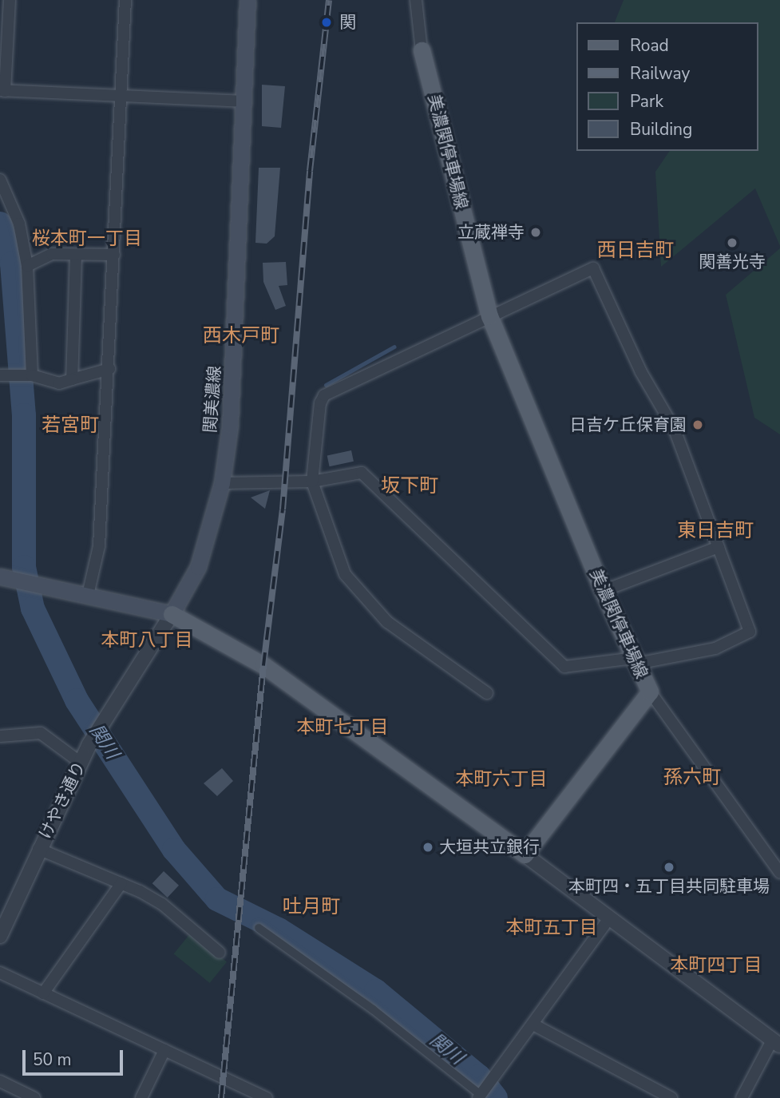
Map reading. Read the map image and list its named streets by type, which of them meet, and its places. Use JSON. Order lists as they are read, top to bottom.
{
  "streets": {
    "main road": ["美濃関停車場線", "関美濃線"],
    "street": ["けやき通り"]
  },
  "crossings": [
    ["関美濃線", "けやき通り"]
  ],
  "districts": [
    "桜本町一丁目",
    "西日吉町",
    "西木戸町",
    "若宮町",
    "坂下町",
    "東日吉町",
    "本町八丁目",
    "本町七丁目",
    "孫六町",
    "本町六丁目",
    "吐月町",
    "本町五丁目",
    "本町四丁目"
  ],
  "water": ["関川"],
  "places": [
    "関",
    "立蔵禅寺",
    "関善光寺",
    "日吉ケ丘保育園",
    "大垣共立銀行",
    "本町四・五丁目共同駐車場"
  ],
  "legend": [
    "Road",
    "Railway",
    "Park",
    "Building"
  ],
  "scale_bar": "50 m"
}
